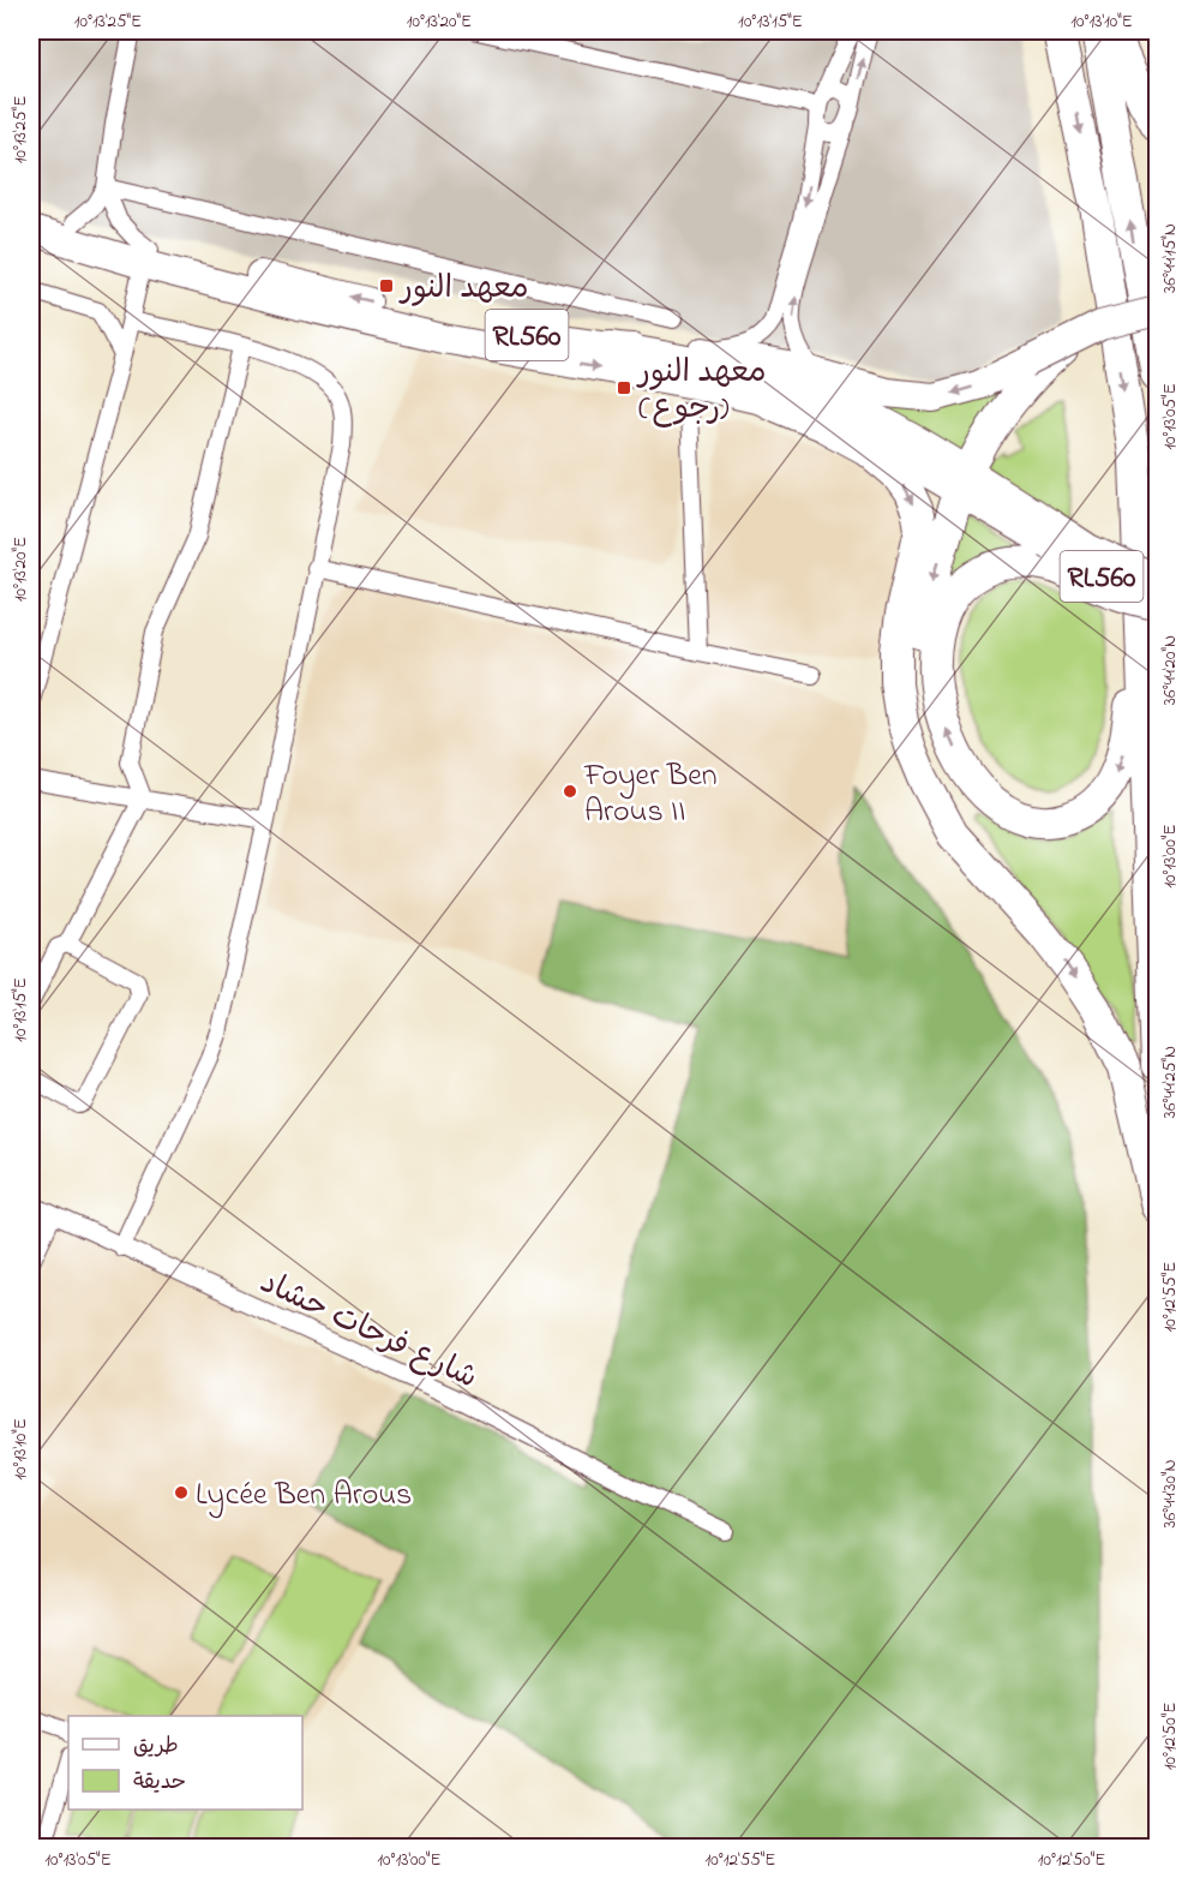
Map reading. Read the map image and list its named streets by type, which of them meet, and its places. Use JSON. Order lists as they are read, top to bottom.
{
  "streets": {
    "highway": ["RL560"],
    "street": ["شارع فرحات حشاد"]
  },
  "places": {
    "transit": ["معهد النور", "معهد النور (رجوع)"],
    "other": ["Foyer Ben Arous II", "Lycée Ben Arous"]
  },
  "legend": ["طريق", "حديقة"],
  "coordinates": [
    "10°13'25\"E",
    "10°13'20\"E",
    "10°13'15\"E",
    "10°13'10\"E",
    "36°44'15\"N",
    "10°13'05\"E",
    "36°44'20\"N",
    "10°13'00\"E",
    "36°44'25\"N",
    "10°12'55\"E",
    "36°44'30\"N",
    "10°12'50\"E"
  ]
}
